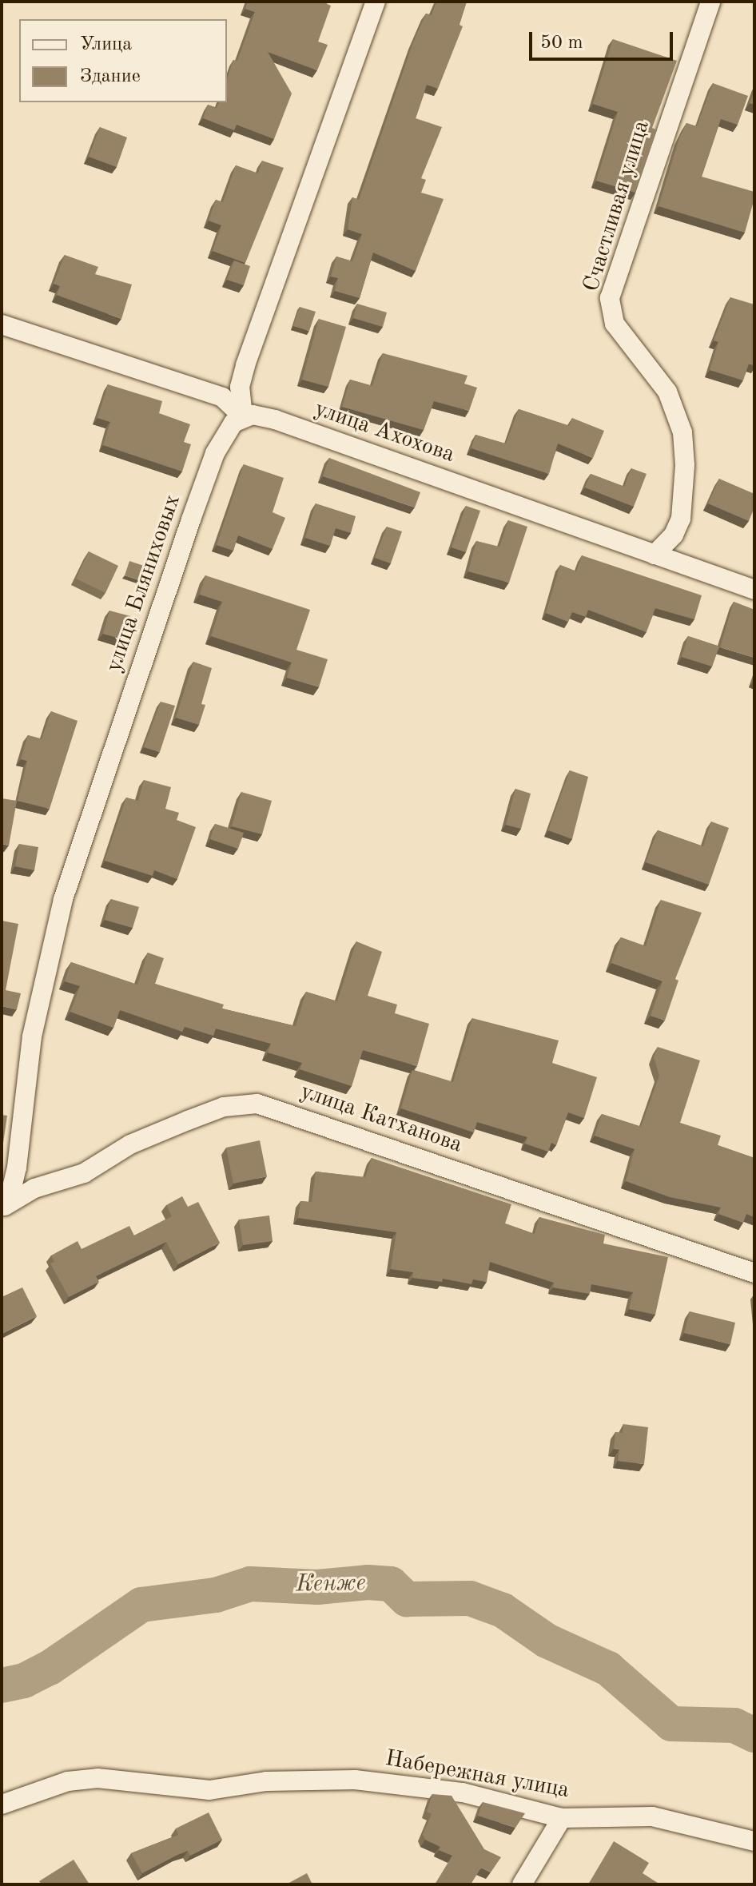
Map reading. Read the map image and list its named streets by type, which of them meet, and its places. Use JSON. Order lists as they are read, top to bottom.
{
  "streets": {
    "street": [
      "Счастливая улица",
      "улица Ахохова",
      "улица Бляниховых",
      "улица Катханова",
      "Набережная улица"
    ]
  },
  "crossings": [
    ["Счастливая улица", "улица Ахохова"],
    ["улица Ахохова", "улица Бляниховых"],
    ["улица Бляниховых", "улица Катханова"]
  ],
  "water": ["Кенже"],
  "legend": ["Улица", "Здание"],
  "scale_bar": "50 m"
}
